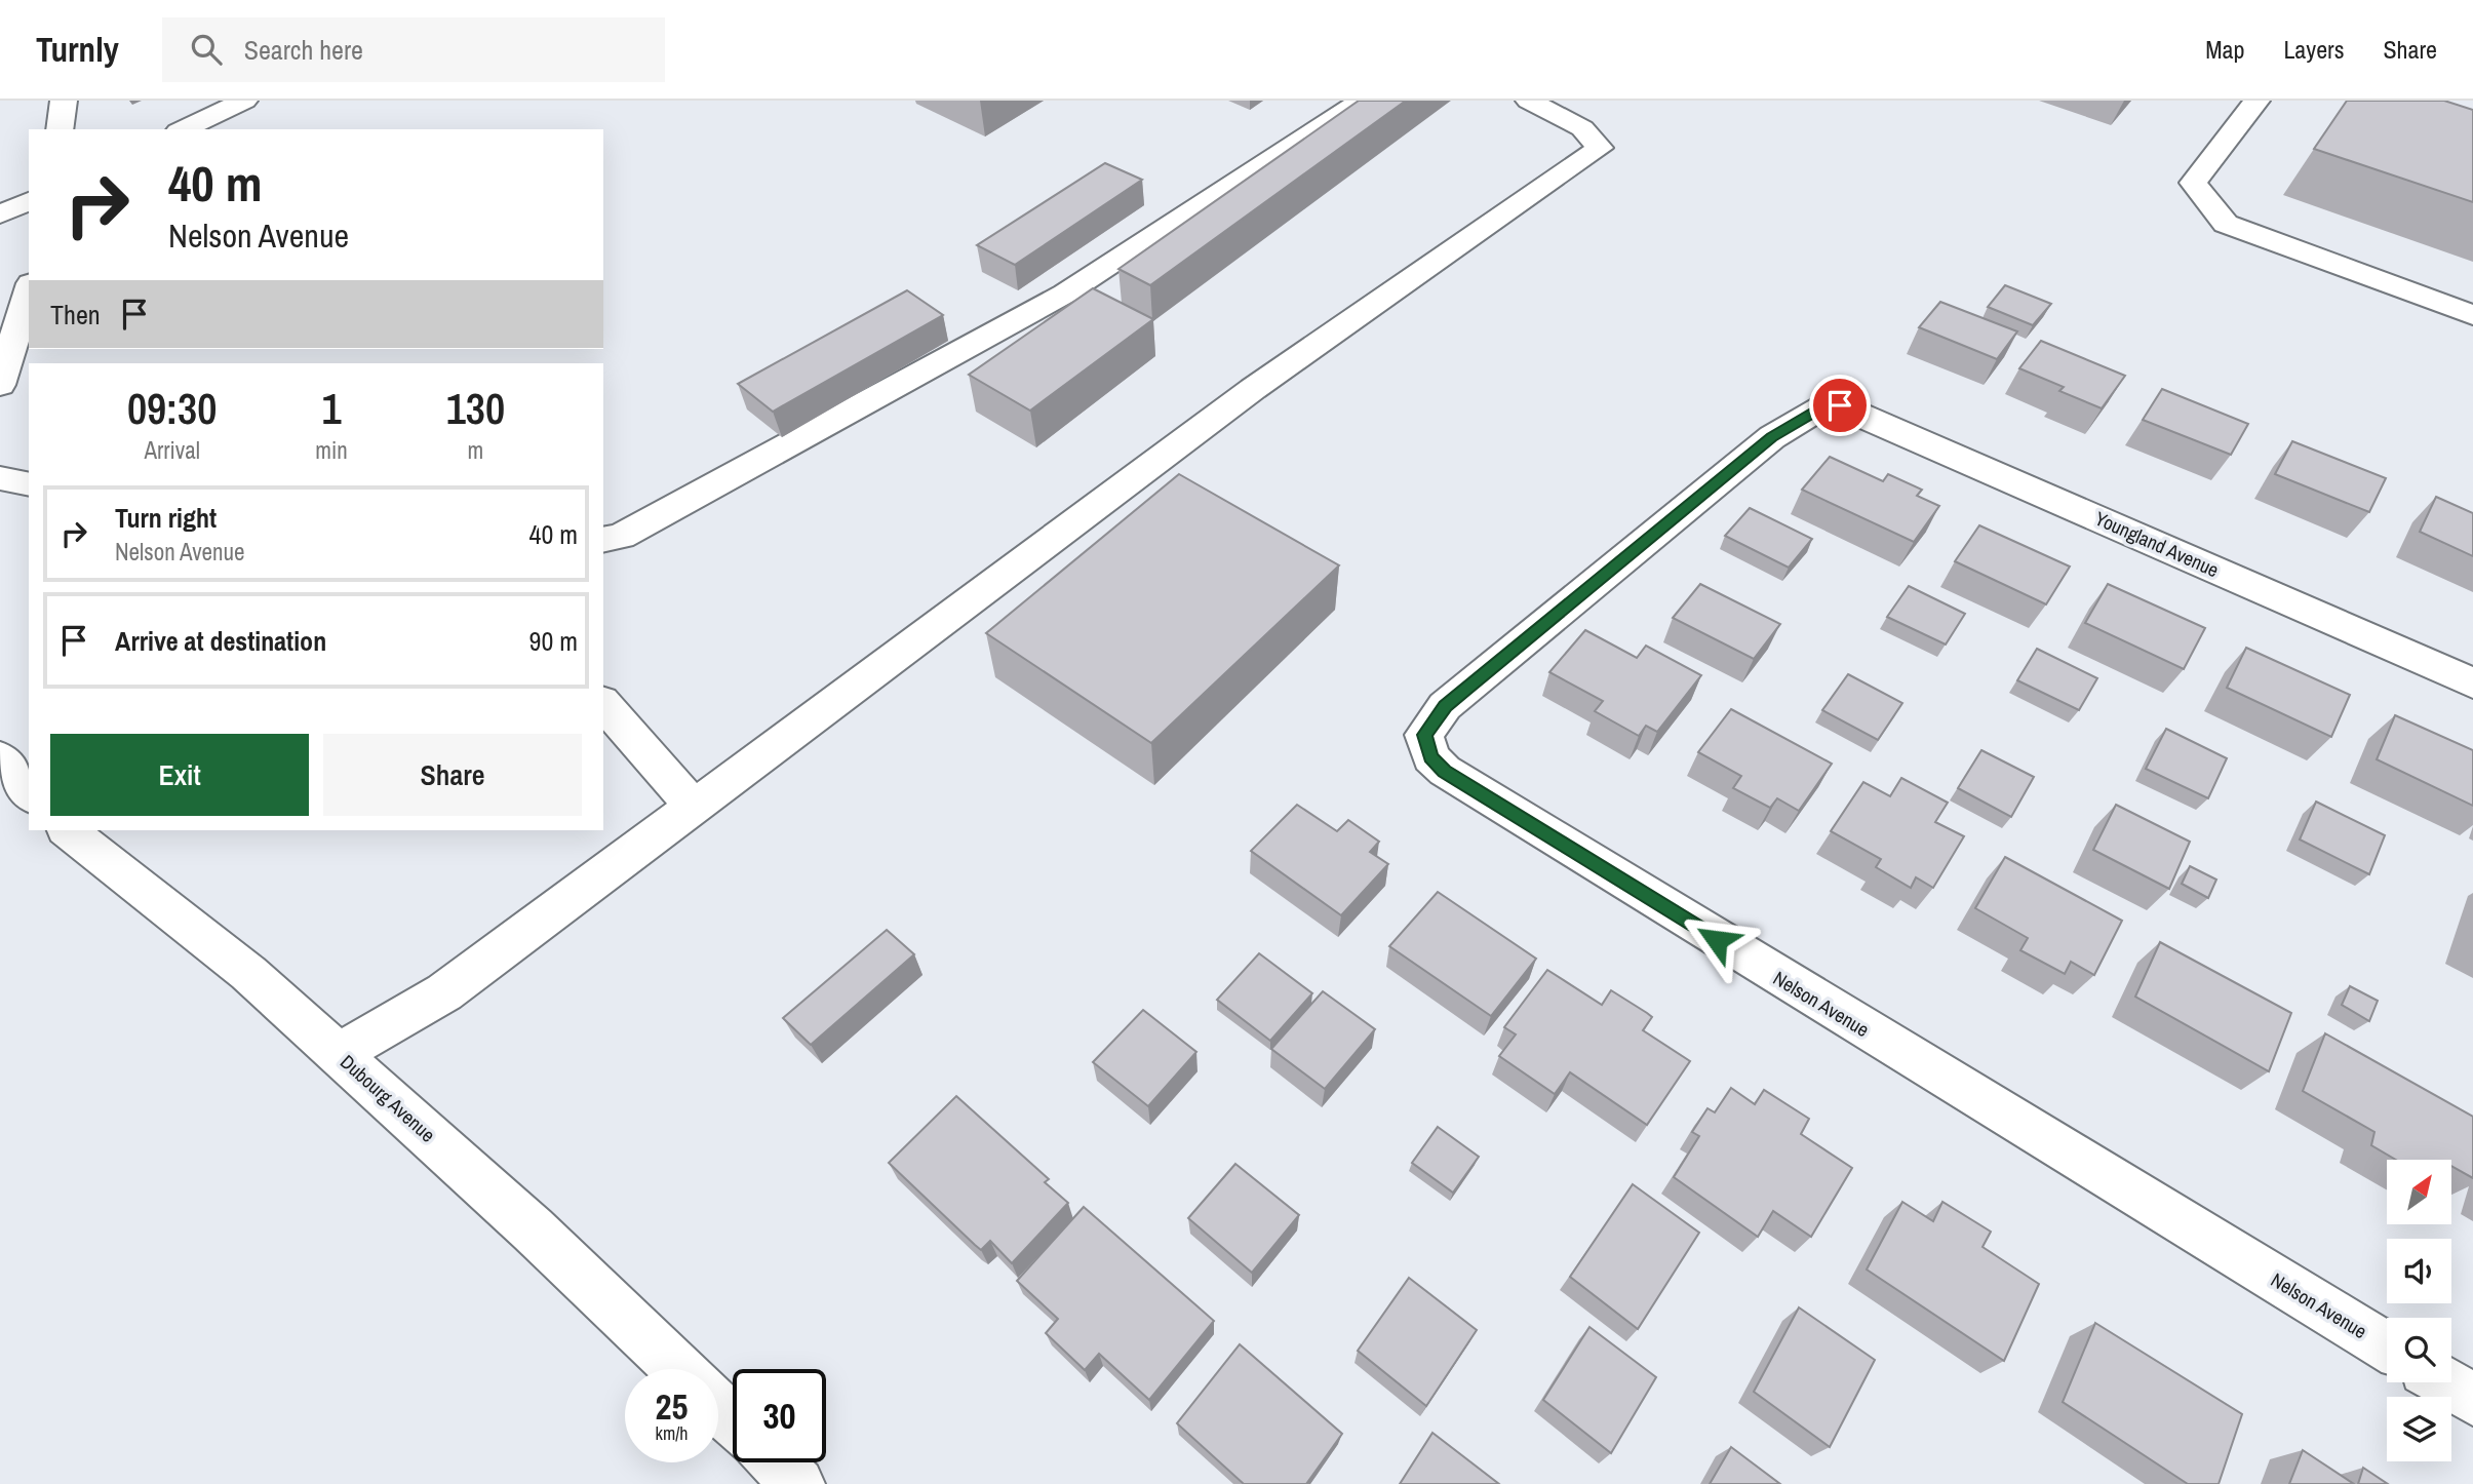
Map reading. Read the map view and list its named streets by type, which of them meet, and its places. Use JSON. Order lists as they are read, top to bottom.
{
  "streets": {
    "street": ["Youngland Avenue", "Nelson Avenue", "Dubourg Avenue"]
  },
  "crossings": [
    ["Youngland Avenue", "Nelson Avenue"]
  ],
  "north": "top right",
  "page": {
    "header": "Turnly",
    "search": "Search here",
    "nav": ["Map", "Layers", "Share"],
    "turn": ["40 m", "Nelson Avenue"],
    "then": "Then",
    "eta": [
      "09:30",
      "Arrival",
      "1",
      "min",
      "130",
      "m"
    ],
    "list": [
      {
        "name": "Turn right",
        "note": "Nelson Avenue",
        "value": "40 m"
      },
      {
        "name": "Arrive at destination",
        "value": "90 m"
      }
    ],
    "buttons": ["Exit", "Share"],
    "speed": "25 km/h",
    "limit": "30"
  }
}
